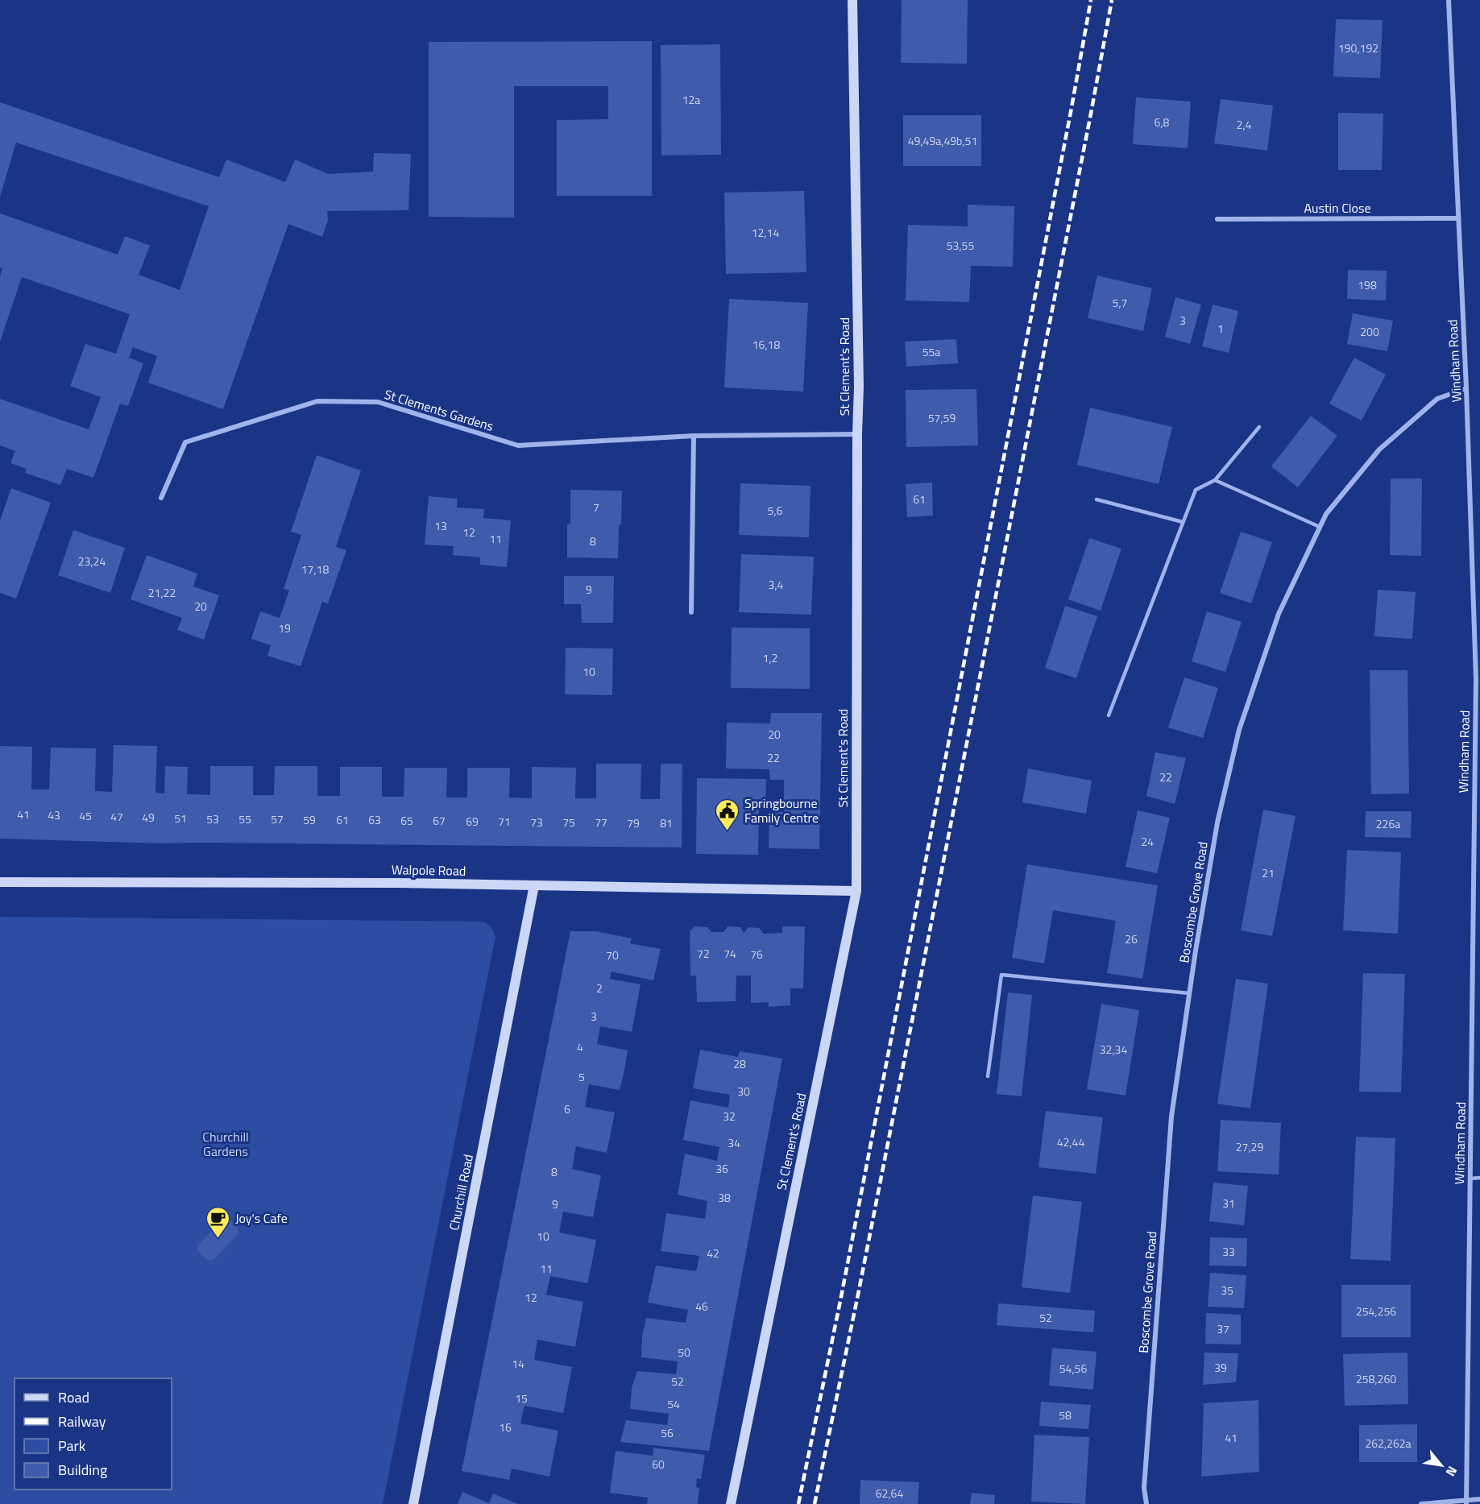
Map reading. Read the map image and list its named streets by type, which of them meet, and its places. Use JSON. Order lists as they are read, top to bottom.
{
  "streets": {
    "street": [
      "Austin Close",
      "Windham Road",
      "St Clement's Road",
      "St Clements Gardens",
      "Walpole Road",
      "Boscombe Grove Road",
      "Churchill Road"
    ]
  },
  "crossings": [
    ["Austin Close", "Windham Road"],
    ["Windham Road", "Boscombe Grove Road"],
    ["St Clement's Road", "St Clements Gardens"],
    ["St Clement's Road", "Walpole Road"],
    ["Walpole Road", "Churchill Road"]
  ],
  "parks": ["Churchill Gardens"],
  "places": {
    "public building": ["Springbourne Family Centre"],
    "cafe": ["Joy's Cafe"]
  },
  "house_numbers": [
    "190,192",
    "12a",
    "6,8",
    "2,4",
    "49,49a,49b,51",
    "12,14",
    "53,55",
    "198",
    "5,7",
    "3",
    "1",
    "200",
    "16,18",
    "55a",
    "57,59",
    "61",
    "7",
    "5,6",
    "13",
    "12",
    "11",
    "8",
    "23,24",
    "17,18",
    "3,4",
    "9",
    "21,22",
    "20",
    "19",
    "1,2",
    "10",
    "20",
    "22",
    "22",
    "41",
    "43",
    "45",
    "47",
    "49",
    "51",
    "53",
    "55",
    "57",
    "59",
    "61",
    "63",
    "65",
    "67",
    "69",
    "71",
    "73",
    "75",
    "77",
    "79",
    "81",
    "226a",
    "24",
    "21",
    "26",
    "72",
    "74",
    "76",
    "70",
    "2",
    "3",
    "4",
    "32,34",
    "28",
    "5",
    "30",
    "6",
    "32",
    "42,44",
    "34",
    "27,29",
    "36",
    "8",
    "38",
    "31",
    "9",
    "10",
    "33",
    "42",
    "11",
    "35",
    "12",
    "46",
    "254,256",
    "52",
    "37",
    "50",
    "14",
    "39",
    "54,56",
    "258,260",
    "52",
    "15",
    "54",
    "58",
    "16",
    "56",
    "41",
    "262,262a",
    "60",
    "62,64"
  ],
  "legend": [
    "Road",
    "Railway",
    "Park",
    "Building"
  ],
  "north": "bottom right"
}
